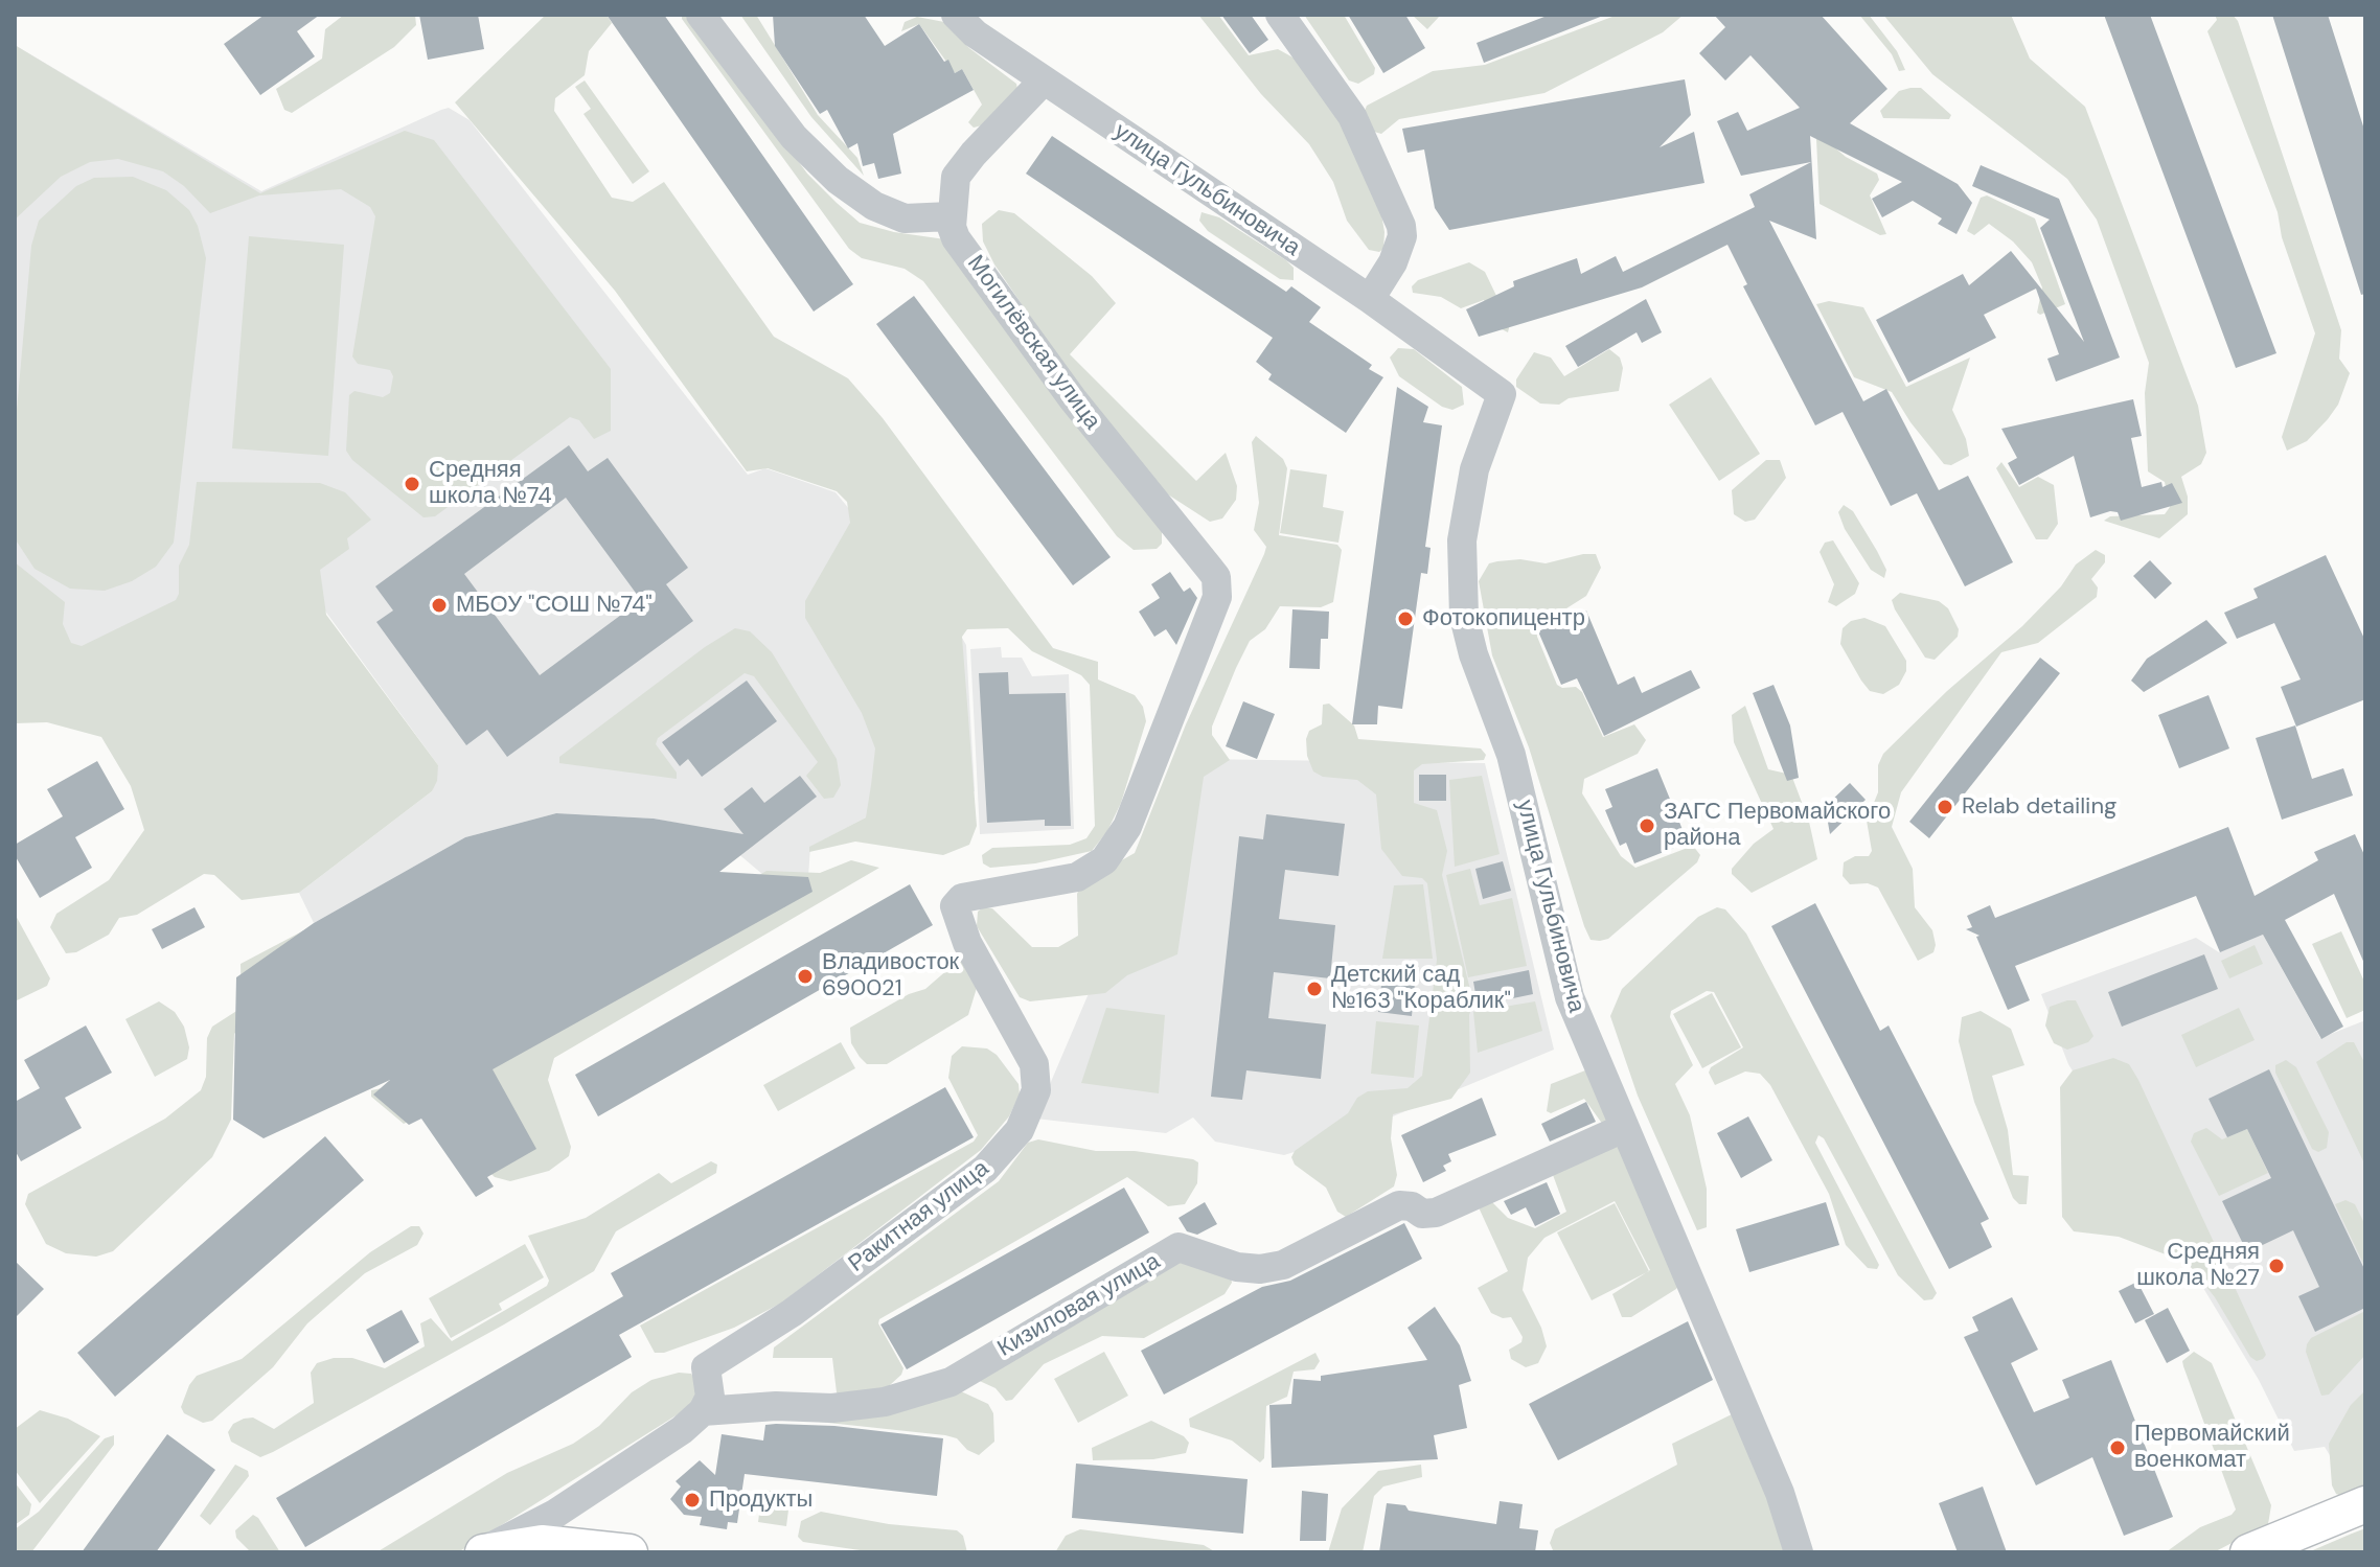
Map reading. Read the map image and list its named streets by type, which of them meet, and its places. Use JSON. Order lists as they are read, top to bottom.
{
  "streets": {
    "street": [
      "улица Гульбиновича",
      "Могилёвская улица",
      "Ракитная улица",
      "Кизиловая улица"
    ]
  },
  "crossings": [
    ["улица Гульбиновича", "Кизиловая улица"],
    ["Могилёвская улица", "Ракитная улица"],
    ["Ракитная улица", "Кизиловая улица"]
  ],
  "places": [
    "Средняя школа №74",
    "МБОУ \"СОШ №74\"",
    "Фотокопицентр",
    "Relab detailing",
    "ЗАГС Первомайского района",
    "Владивосток 690021",
    "Детский сад №163 \"Кораблик\"",
    "Средняя школа №27",
    "Первомайский военкомат",
    "Продукты"
  ]
}
